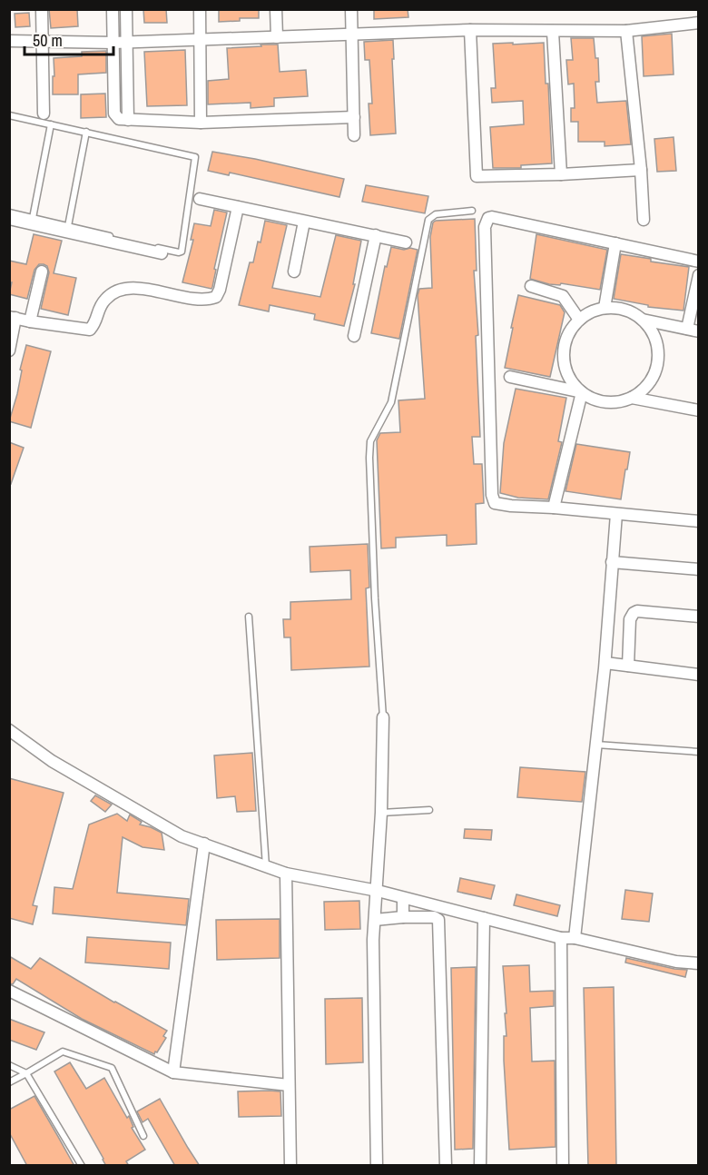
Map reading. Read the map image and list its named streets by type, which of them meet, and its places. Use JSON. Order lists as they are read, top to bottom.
{
  "scale_bar": "50 m"
}
